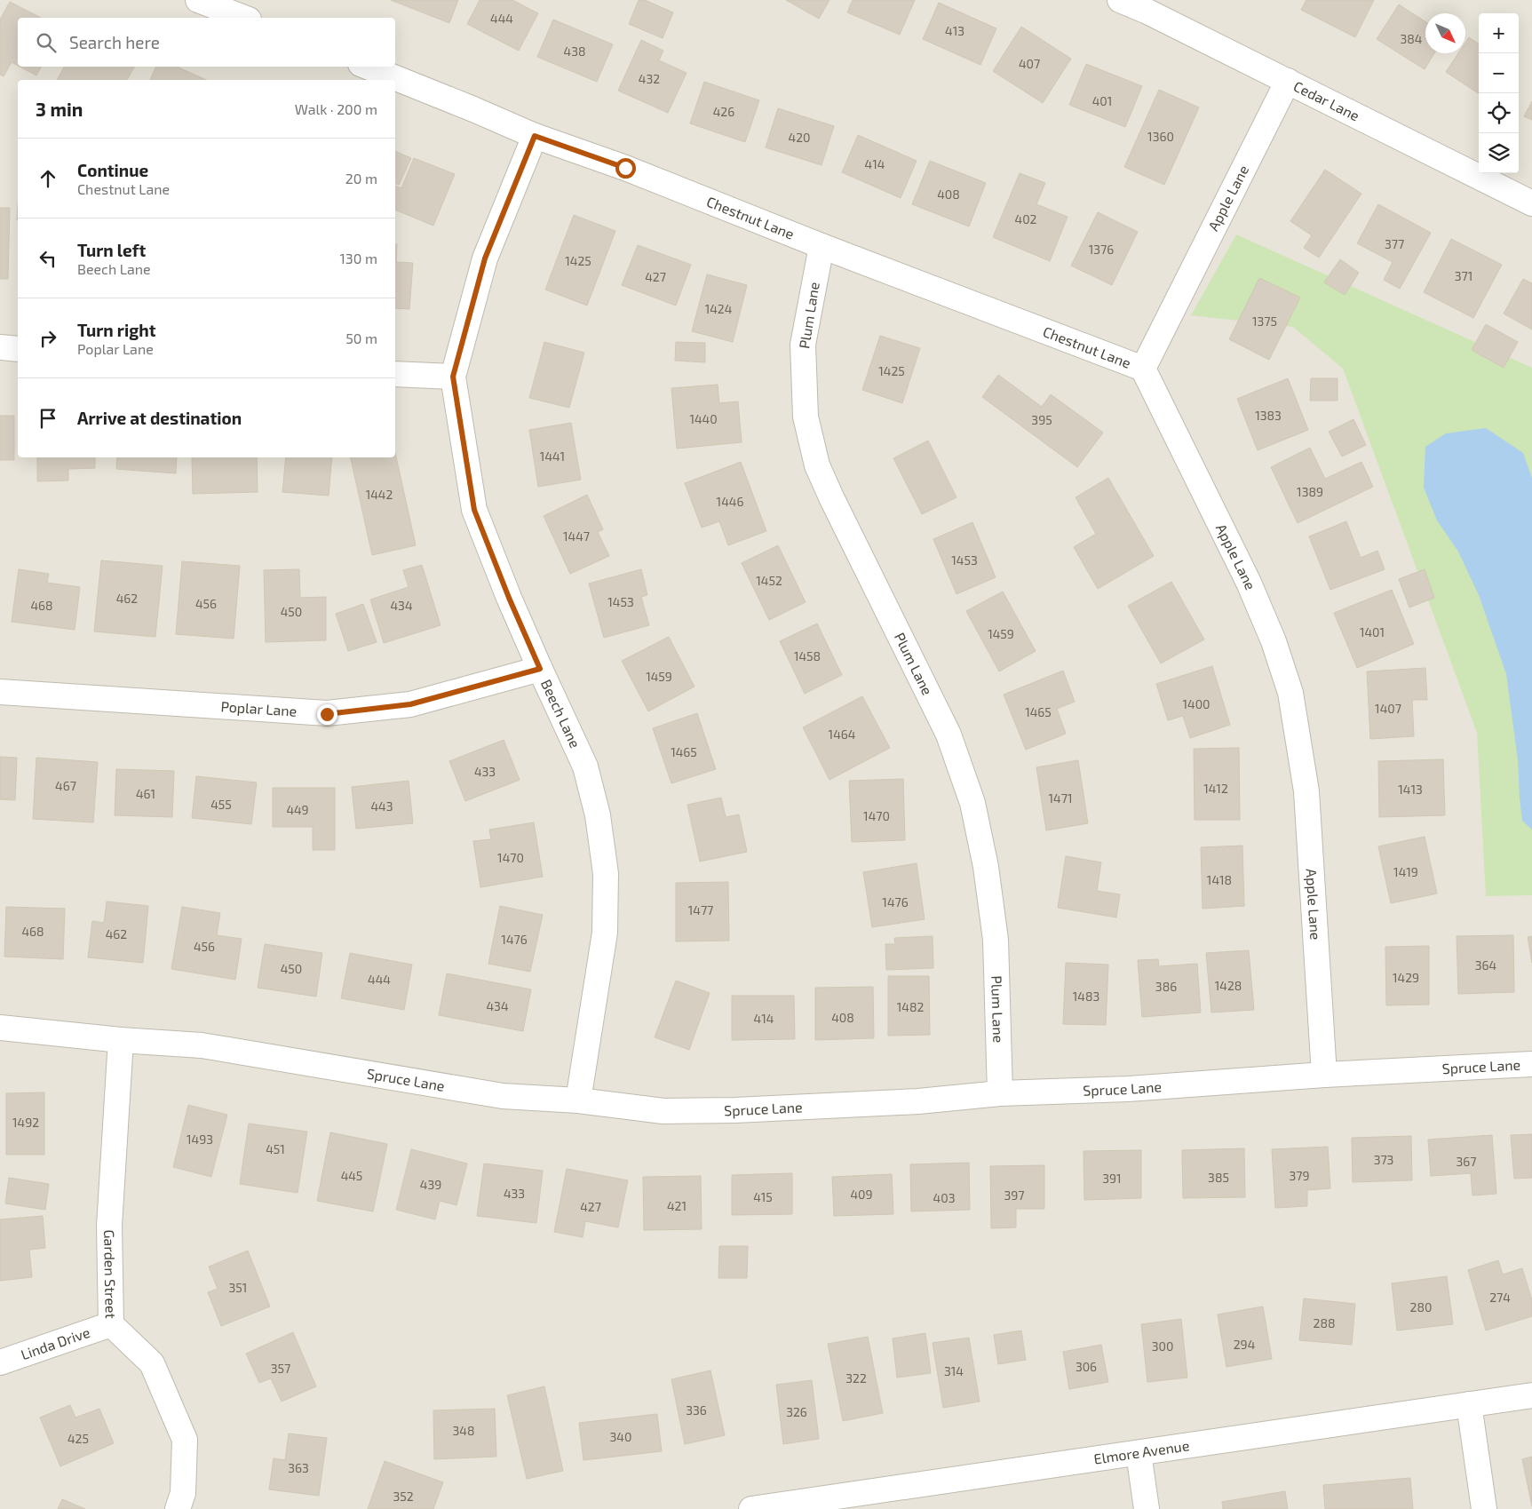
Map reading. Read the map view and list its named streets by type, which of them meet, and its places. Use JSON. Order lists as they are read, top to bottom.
{
  "streets": {
    "street": [
      "Cedar Lane",
      "Apple Lane",
      "Chestnut Lane",
      "Plum Lane",
      "Poplar Lane",
      "Beech Lane",
      "Spruce Lane",
      "Garden Street",
      "Linda Drive",
      "Elmore Avenue"
    ]
  },
  "crossings": [
    ["Cedar Lane", "Apple Lane"],
    ["Apple Lane", "Chestnut Lane"],
    ["Apple Lane", "Spruce Lane"],
    ["Chestnut Lane", "Plum Lane"],
    ["Chestnut Lane", "Beech Lane"],
    ["Plum Lane", "Spruce Lane"],
    ["Poplar Lane", "Beech Lane"],
    ["Beech Lane", "Spruce Lane"],
    ["Spruce Lane", "Garden Street"],
    ["Garden Street", "Linda Drive"]
  ],
  "house_numbers": [
    "444",
    "413",
    "384",
    "438",
    "407",
    "432",
    "401",
    "426",
    "1360",
    "420",
    "414",
    "408",
    "402",
    "377",
    "1376",
    "1425",
    "371",
    "427",
    "1424",
    "1375",
    "1425",
    "1383",
    "1440",
    "395",
    "1441",
    "1389",
    "1442",
    "1446",
    "1447",
    "1453",
    "1452",
    "462",
    "1453",
    "456",
    "468",
    "434",
    "450",
    "1401",
    "1459",
    "1458",
    "1459",
    "1400",
    "1407",
    "1465",
    "1464",
    "1465",
    "433",
    "467",
    "1412",
    "1413",
    "461",
    "1471",
    "455",
    "443",
    "449",
    "1470",
    "1470",
    "1419",
    "1418",
    "1476",
    "1477",
    "468",
    "462",
    "1476",
    "456",
    "364",
    "450",
    "1429",
    "444",
    "1428",
    "386",
    "1483",
    "434",
    "1482",
    "408",
    "414",
    "1492",
    "1493",
    "451",
    "373",
    "367",
    "445",
    "379",
    "385",
    "391",
    "439",
    "433",
    "409",
    "397",
    "415",
    "403",
    "421",
    "427",
    "351",
    "274",
    "280",
    "288",
    "294",
    "300",
    "306",
    "357",
    "314",
    "322",
    "336",
    "326",
    "348",
    "340",
    "425",
    "363",
    "352"
  ],
  "north": "bottom right",
  "page": {
    "map_buttons": ["+", "−"],
    "search": "Search here",
    "heading": ["3 min", "Walk · 200 m"],
    "list": [
      ["Continue", "Chestnut Lane", "20 m"],
      ["Turn left", "Beech Lane", "130 m"],
      ["Turn right", "Poplar Lane", "50 m"],
      "Arrive at destination"
    ]
  }
}
